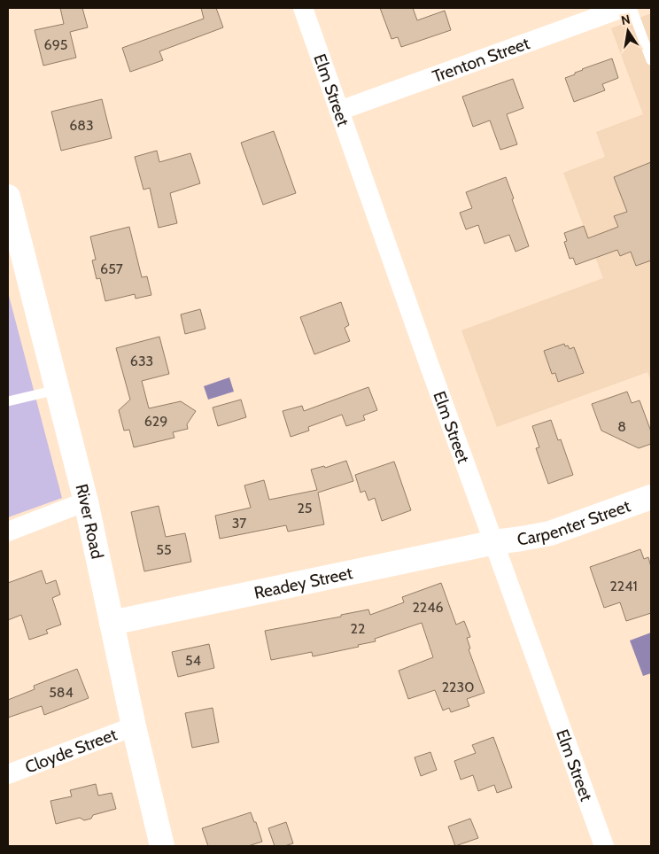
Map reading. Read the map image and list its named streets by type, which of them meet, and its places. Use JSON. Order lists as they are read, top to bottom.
{
  "streets": {
    "street": [
      "Trenton Street",
      "Elm Street",
      "River Road",
      "Carpenter Street",
      "Readey Street",
      "Cloyde Street"
    ]
  },
  "crossings": [
    ["Trenton Street", "Elm Street"],
    ["Elm Street", "Carpenter Street"],
    ["Elm Street", "Readey Street"],
    ["River Road", "Readey Street"],
    ["River Road", "Cloyde Street"],
    ["Carpenter Street", "Readey Street"]
  ],
  "house_numbers": [
    "695",
    "683",
    "657",
    "633",
    "629",
    "8",
    "25",
    "37",
    "55",
    "2241",
    "2246",
    "22",
    "54",
    "2230",
    "584"
  ],
  "north": "top"
}
